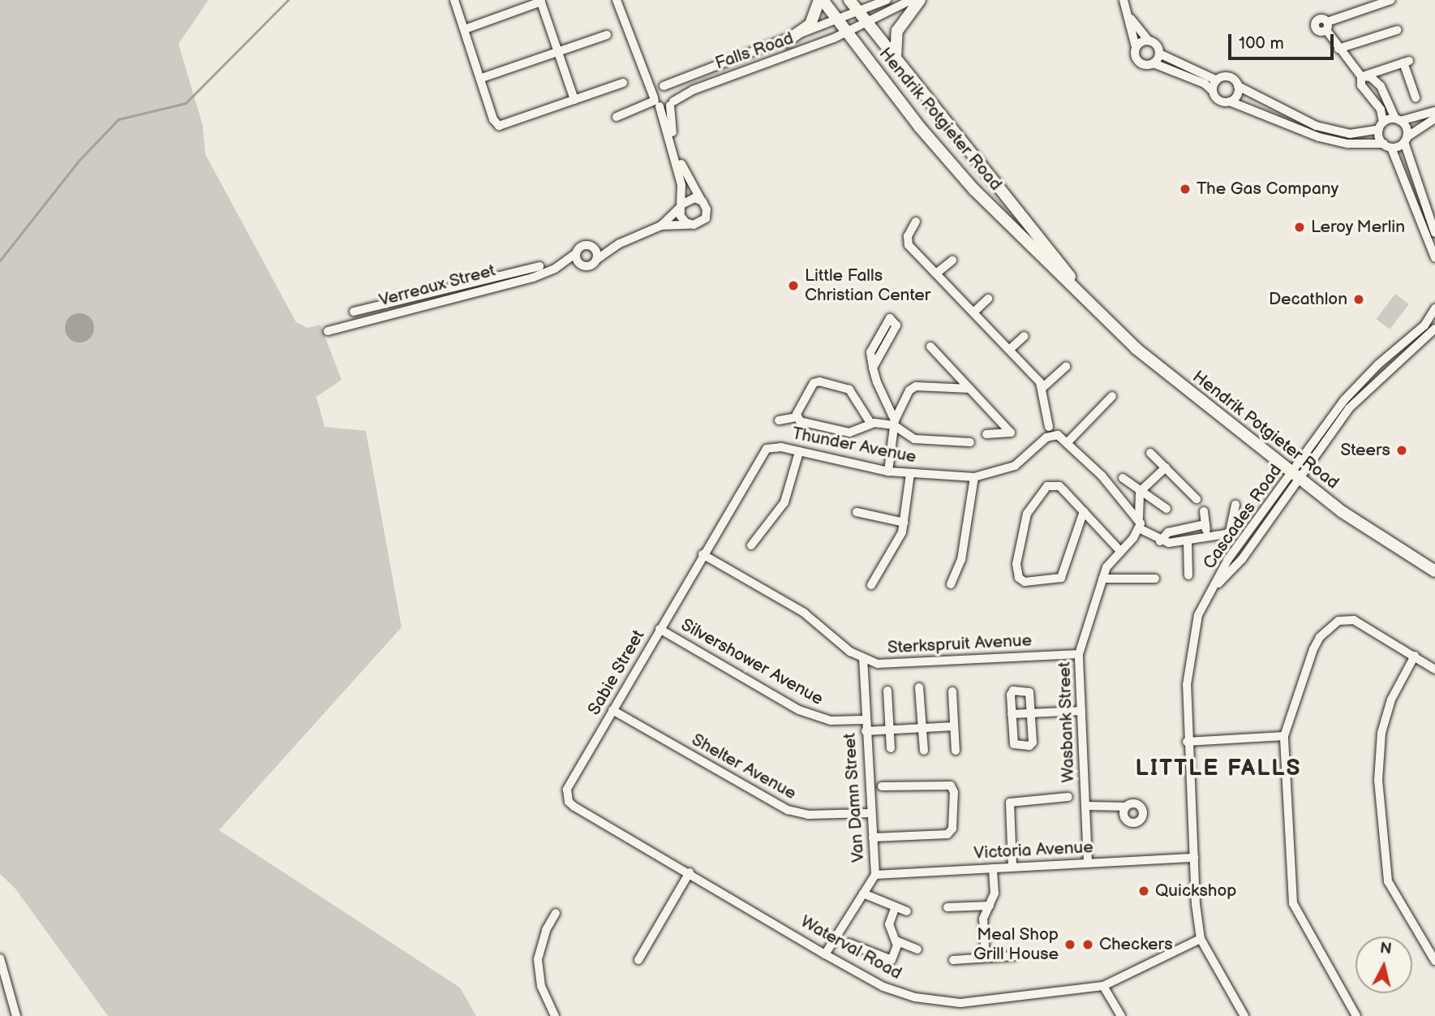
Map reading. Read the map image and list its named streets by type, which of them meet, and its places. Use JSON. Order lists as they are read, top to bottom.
{
  "streets": {
    "main road": ["Hendrik Potgieter Road"],
    "street": [
      "Falls Road",
      "Verreaux Street",
      "Thunder Avenue",
      "Cascades Road",
      "Sterkspruit Avenue",
      "Silvershower Avenue",
      "Sabie Street",
      "Wasbank Street",
      "Shelter Avenue",
      "Van Damn Street",
      "Victoria Avenue",
      "Waterval Road"
    ]
  },
  "crossings": [
    ["Falls Road", "Hendrik Potgieter Road"],
    ["Hendrik Potgieter Road", "Cascades Road"],
    ["Thunder Avenue", "Sterkspruit Avenue"],
    ["Thunder Avenue", "Sabie Street"],
    ["Cascades Road", "Victoria Avenue"],
    ["Cascades Road", "Waterval Road"],
    ["Sterkspruit Avenue", "Sabie Street"],
    ["Sterkspruit Avenue", "Wasbank Street"],
    ["Sterkspruit Avenue", "Van Damn Street"],
    ["Silvershower Avenue", "Sabie Street"],
    ["Silvershower Avenue", "Van Damn Street"],
    ["Sabie Street", "Shelter Avenue"],
    ["Sabie Street", "Waterval Road"],
    ["Wasbank Street", "Victoria Avenue"],
    ["Shelter Avenue", "Van Damn Street"],
    ["Van Damn Street", "Victoria Avenue"],
    ["Van Damn Street", "Waterval Road"]
  ],
  "districts": ["LITTLE FALLS"],
  "places": [
    "The Gas Company",
    "Leroy Merlin",
    "Little Falls Christian Center",
    "Decathlon",
    "Steers",
    "Quickshop",
    "Meal Shop Grill House",
    "Checkers"
  ],
  "scale_bar": "100 m",
  "north": "top"
}
